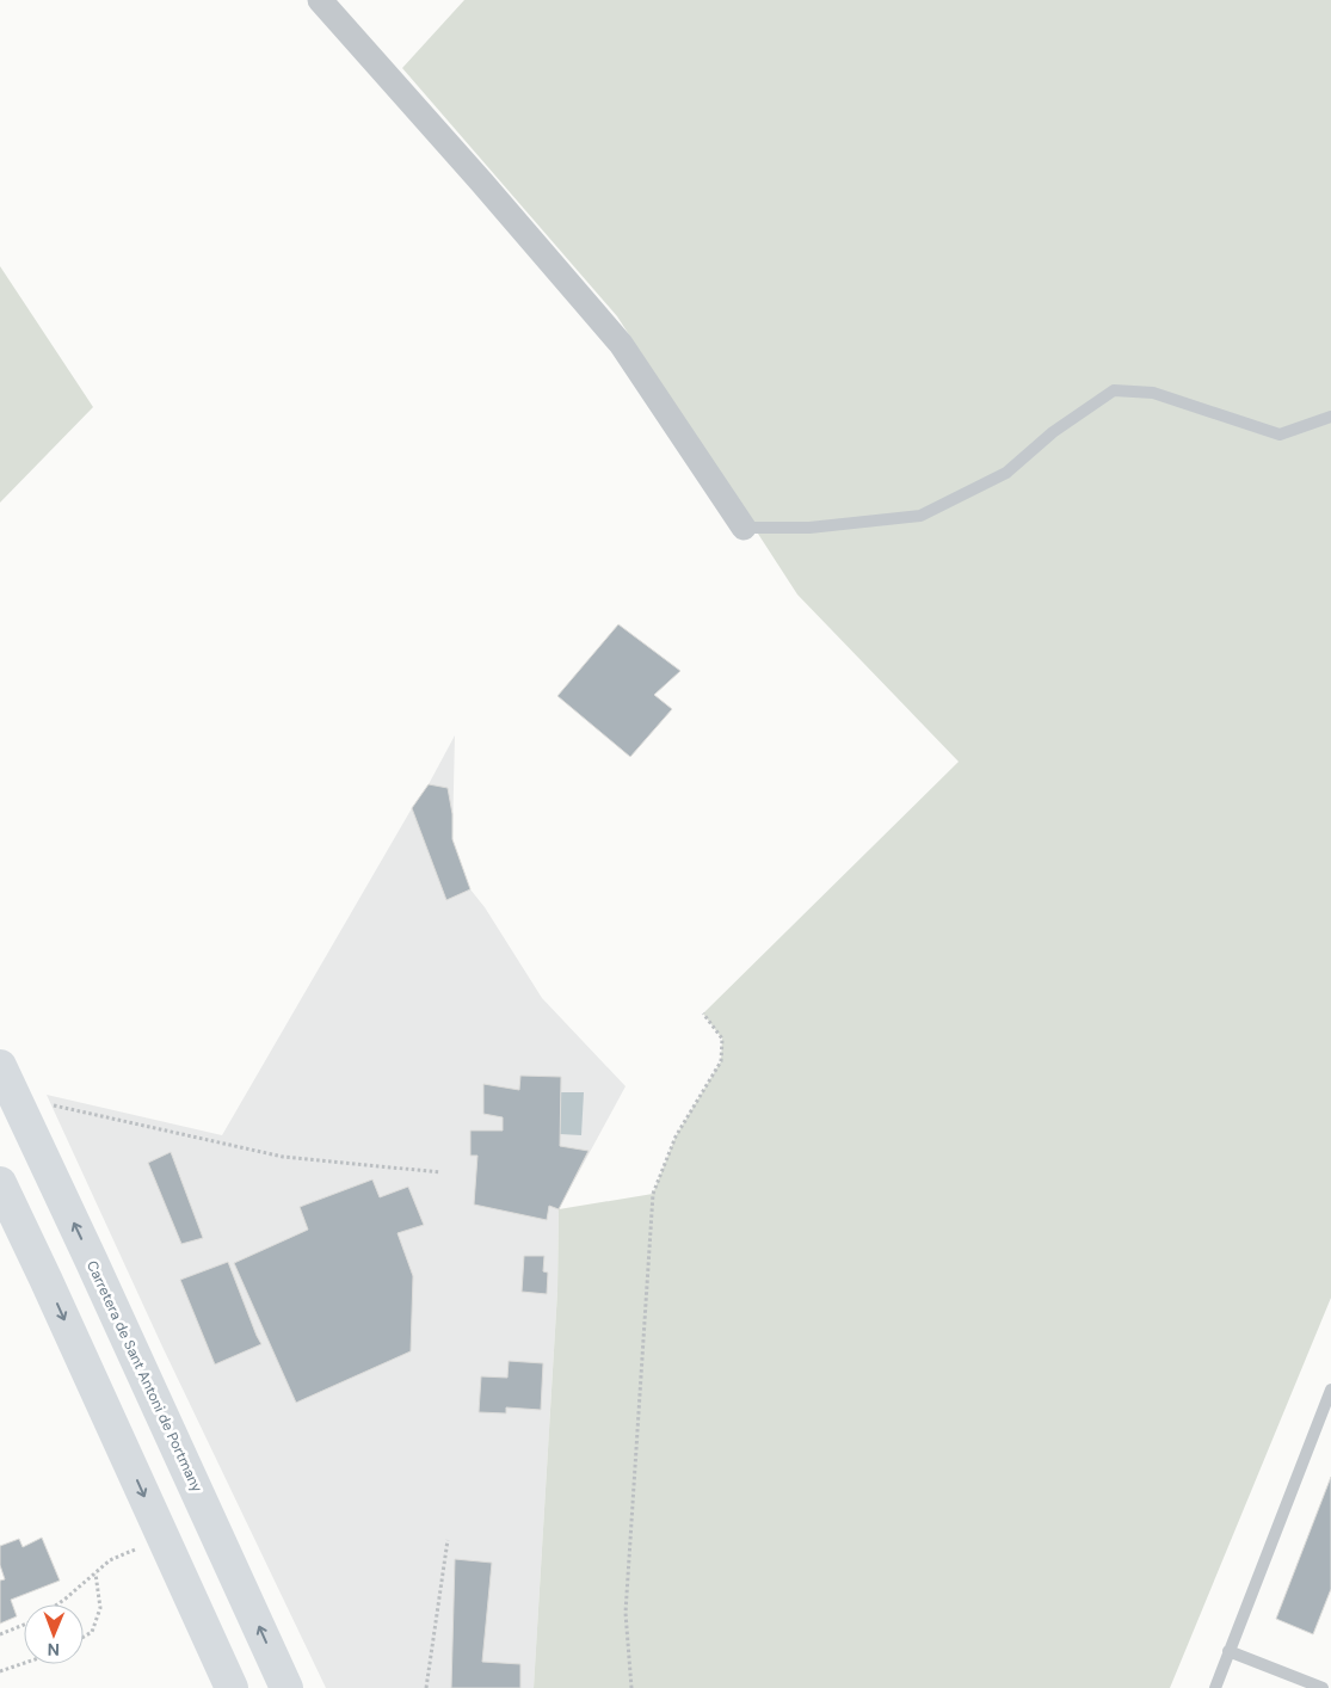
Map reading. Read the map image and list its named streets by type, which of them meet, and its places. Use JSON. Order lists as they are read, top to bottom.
{
  "streets": {
    "main road": ["Carretera de Sant Antoni de Portmany"]
  },
  "north": "bottom"
}
